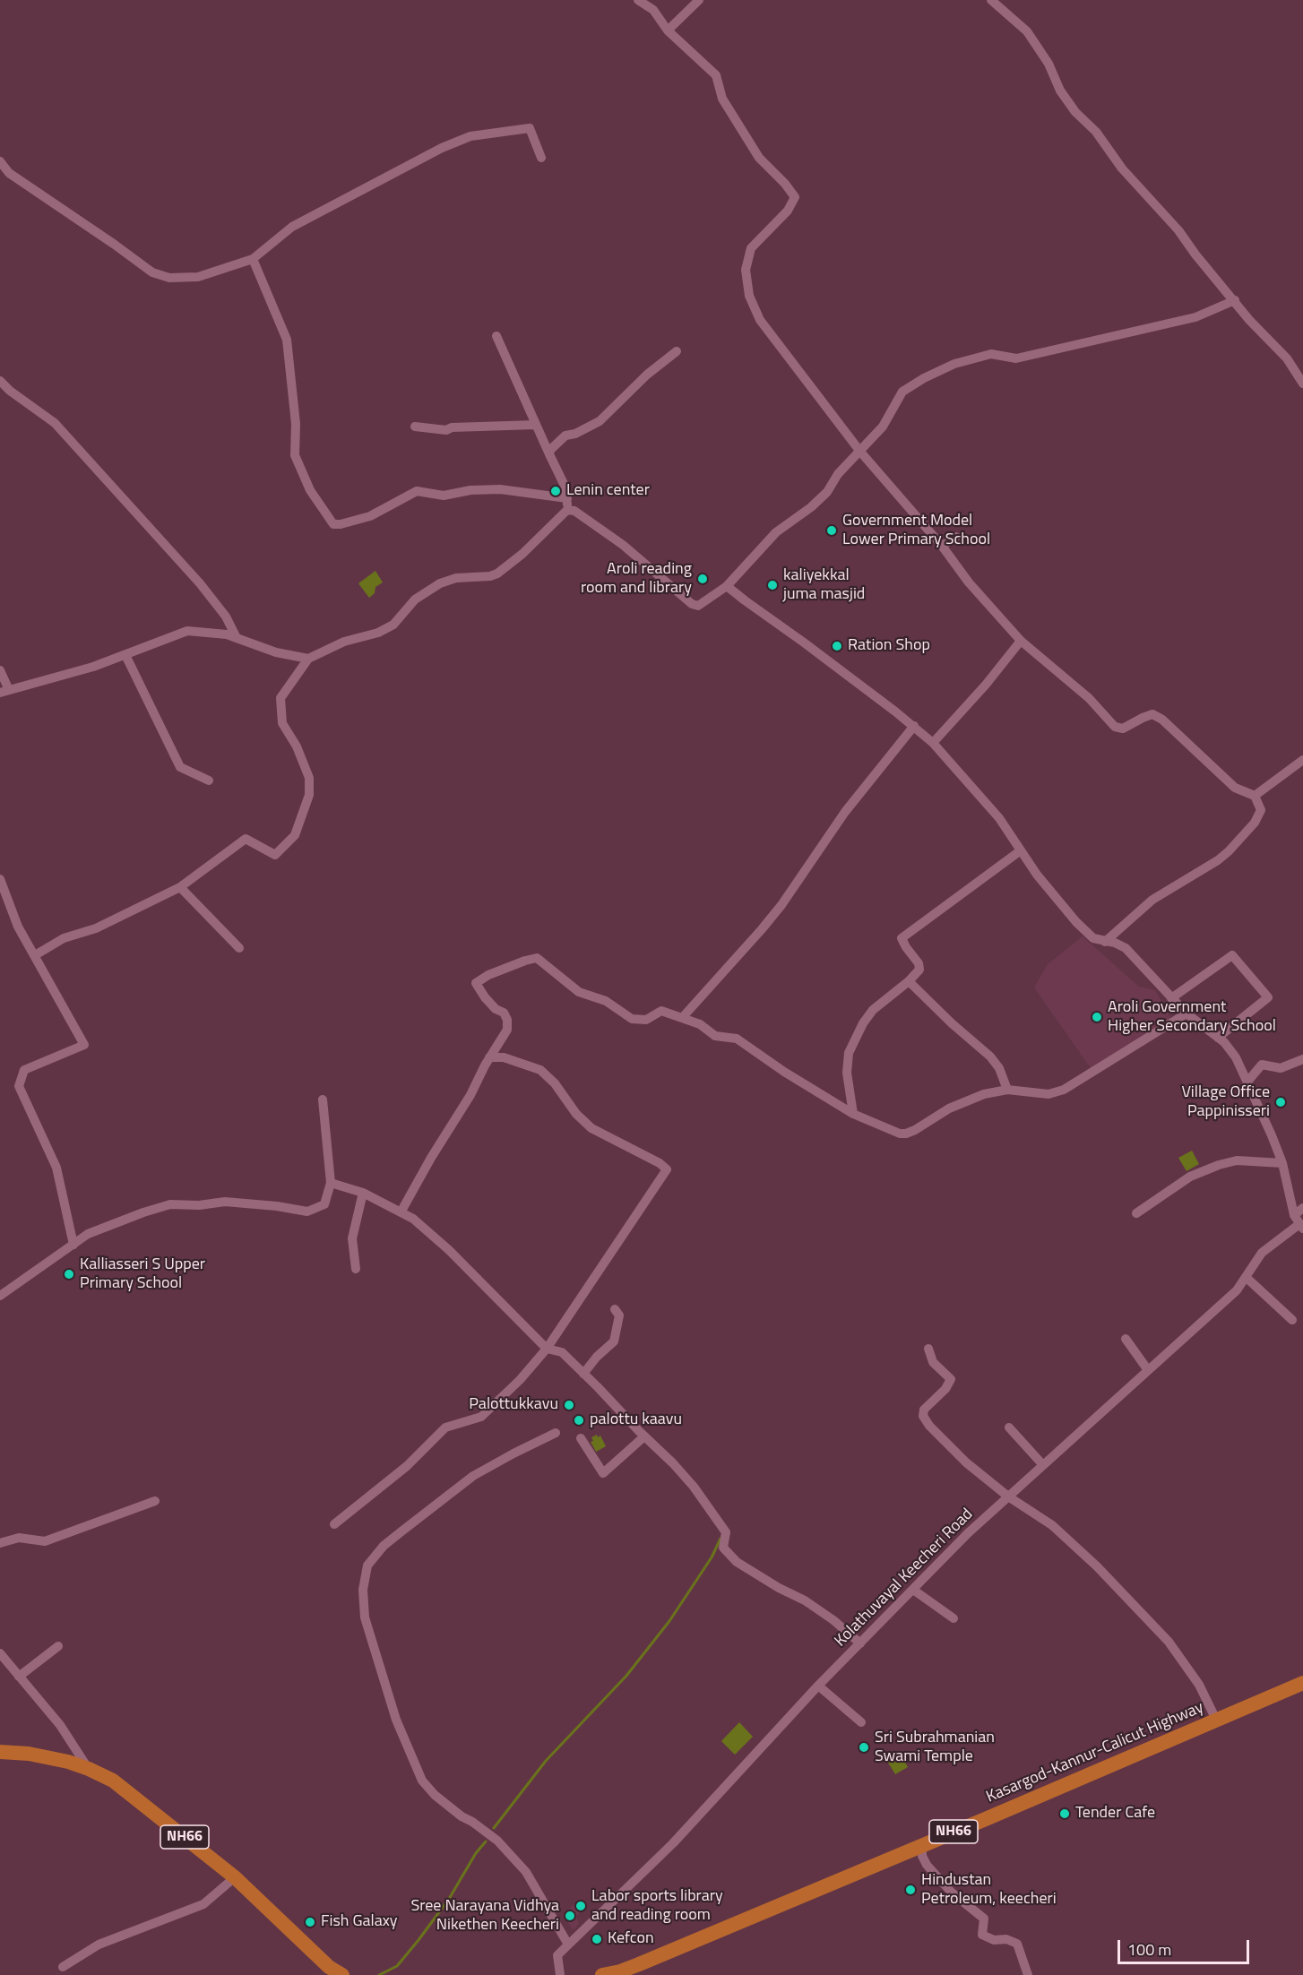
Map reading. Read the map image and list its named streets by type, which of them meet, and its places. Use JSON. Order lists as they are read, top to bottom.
{
  "streets": {
    "highway": ["Kasargod-Kannur-Calicut Highway", "NH66"],
    "street": ["Kolathuvayal Keecheri Road"]
  },
  "places": [
    "Lenin center",
    "Government Model Lower Primary School",
    "Aroli reading room and library",
    "kaliyekkal juma masjid",
    "Ration Shop",
    "Aroli Government Higher Secondary School",
    "Village Office Pappinisseri",
    "Kalliasseri S Upper Primary School",
    "Palottukkavu",
    "palottu kaavu",
    "Sri Subrahmanian Swami Temple",
    "Tender Cafe",
    "Hindustan Petroleum, keecheri",
    "Labor sports library and reading room",
    "Sree Narayana Vidhya Nikethen Keecheri",
    "Fish Galaxy",
    "Kefcon"
  ],
  "scale_bar": "100 m"
}
